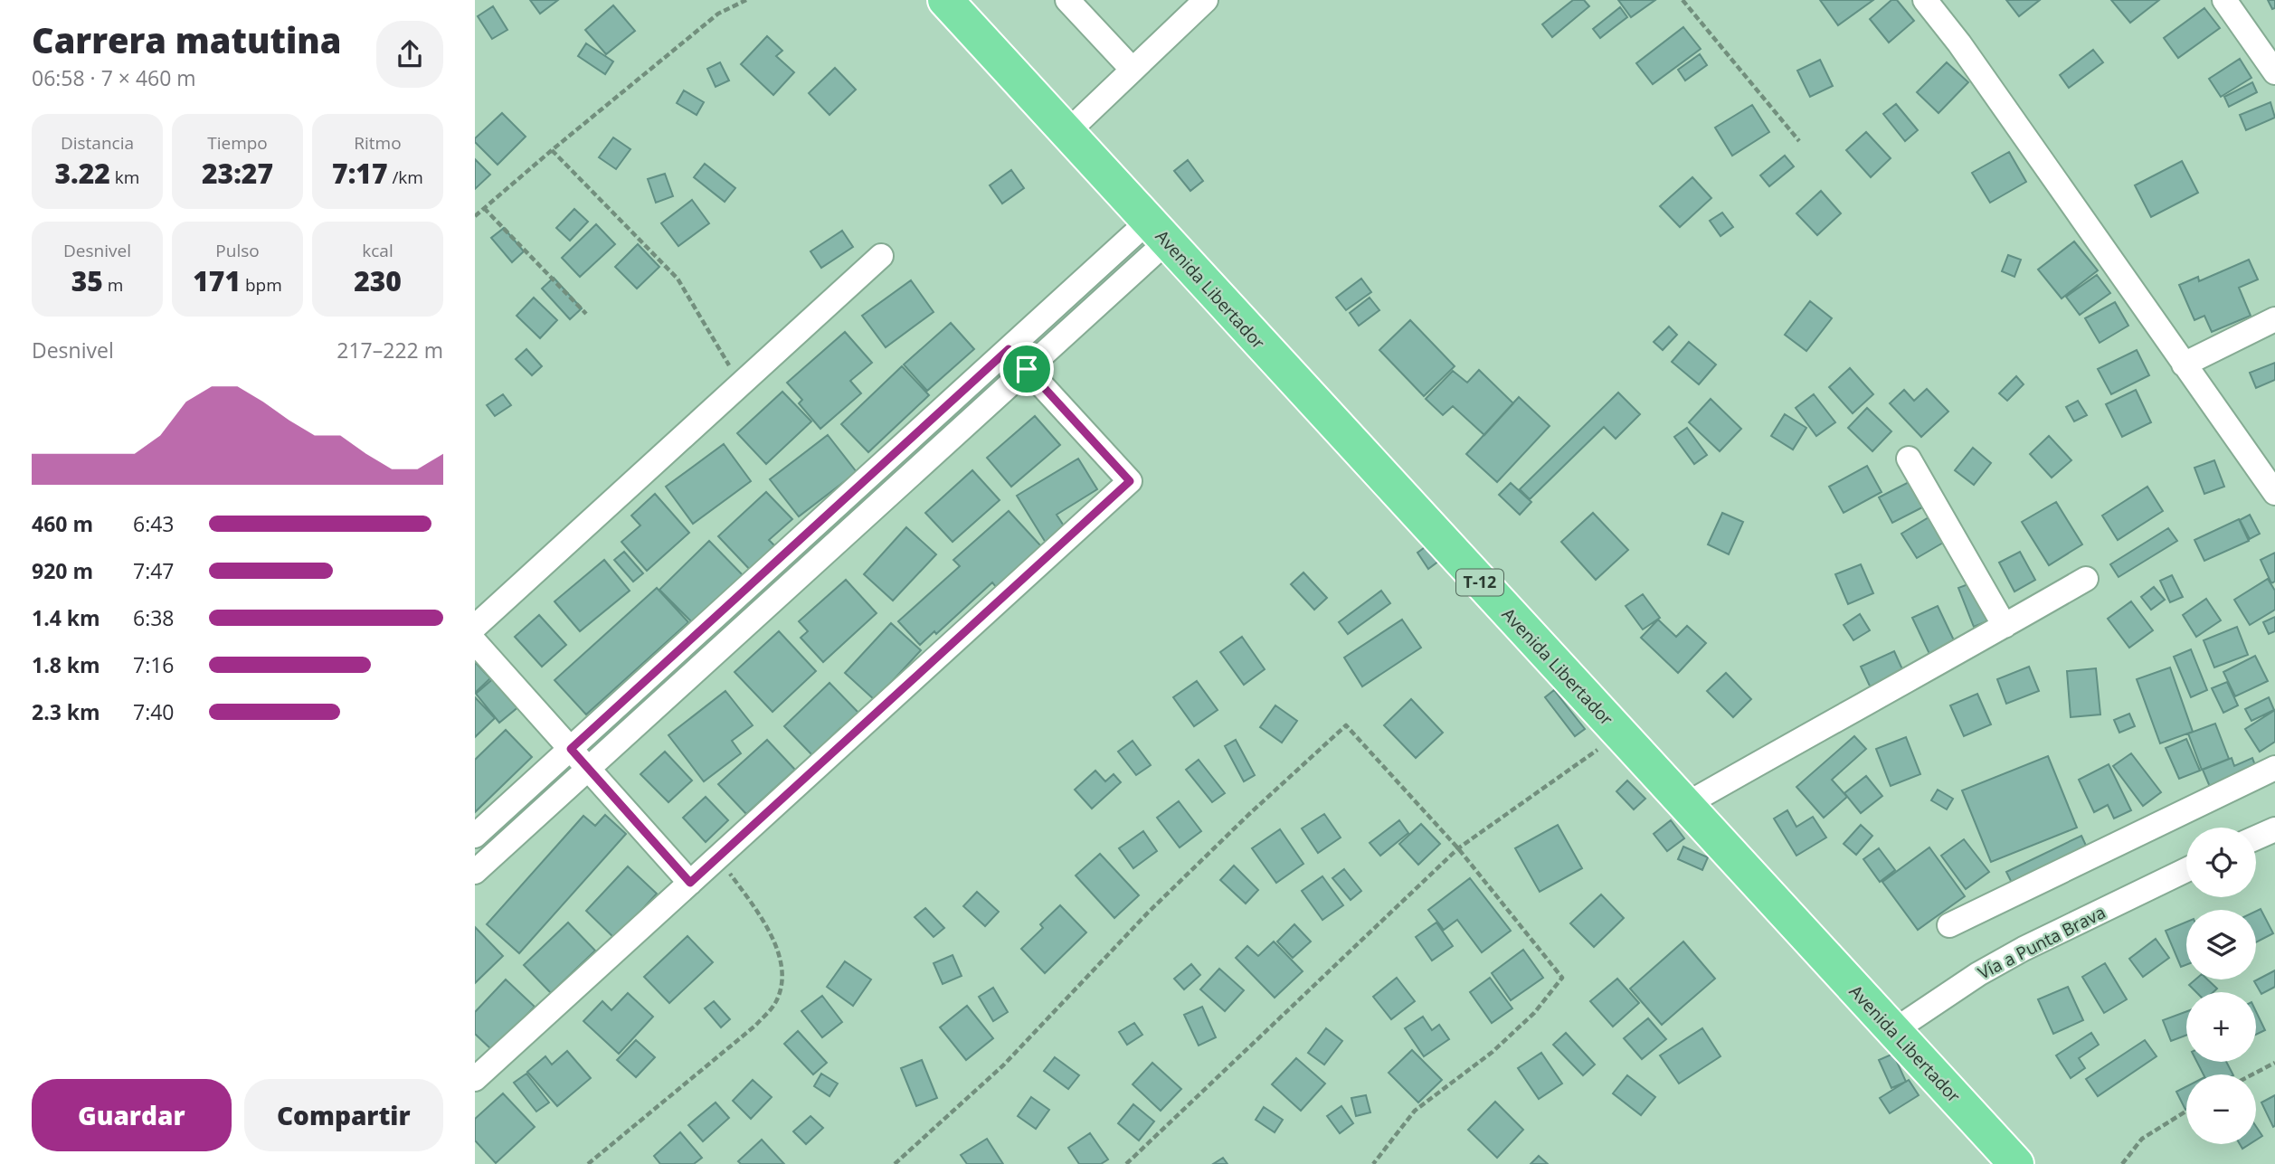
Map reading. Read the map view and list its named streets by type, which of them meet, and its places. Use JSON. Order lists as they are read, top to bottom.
{
  "streets": {
    "highway": ["Avenida Libertador", "T-12"],
    "street": ["Vía a Punta Brava"]
  },
  "crossings": [
    ["Avenida Libertador", "Vía a Punta Brava"]
  ],
  "page": {
    "heading": ["Carrera matutina", "06:58 · 7 × 460 m"],
    "stats": [
      ["Distancia", "3.22 km"],
      ["Tiempo", "23:27"],
      ["Ritmo", "7:17 /km"],
      ["Desnivel", "35 m"],
      ["Pulso", "171 bpm"],
      ["kcal", "230"]
    ],
    "chart": ["Desnivel", "217–222 m"],
    "list": [
      {
        "name": "460 m",
        "note": "6:43"
      },
      {
        "name": "920 m",
        "note": "7:47"
      },
      {
        "name": "1.4 km",
        "note": "6:38"
      },
      {
        "name": "1.8 km",
        "note": "7:16"
      },
      {
        "name": "2.3 km",
        "note": "7:40"
      }
    ],
    "map_buttons": ["+", "−"],
    "buttons": ["Guardar", "Compartir"]
  }
}
